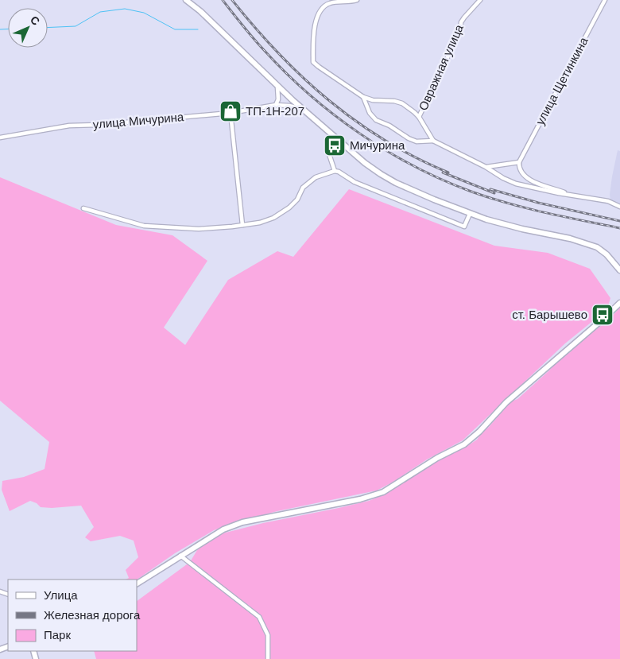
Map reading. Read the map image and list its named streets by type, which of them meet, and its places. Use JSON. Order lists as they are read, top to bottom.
{
  "streets": {
    "street": ["Овражная улица", "улица Щетинкина", "улица Мичурина"]
  },
  "places": {
    "shop": ["ТП-1Н-207"],
    "bus stop": ["Мичурина", "ст. Барышево"]
  },
  "legend": ["Улица", "Железная дорога", "Парк"],
  "north": "top right"
}
